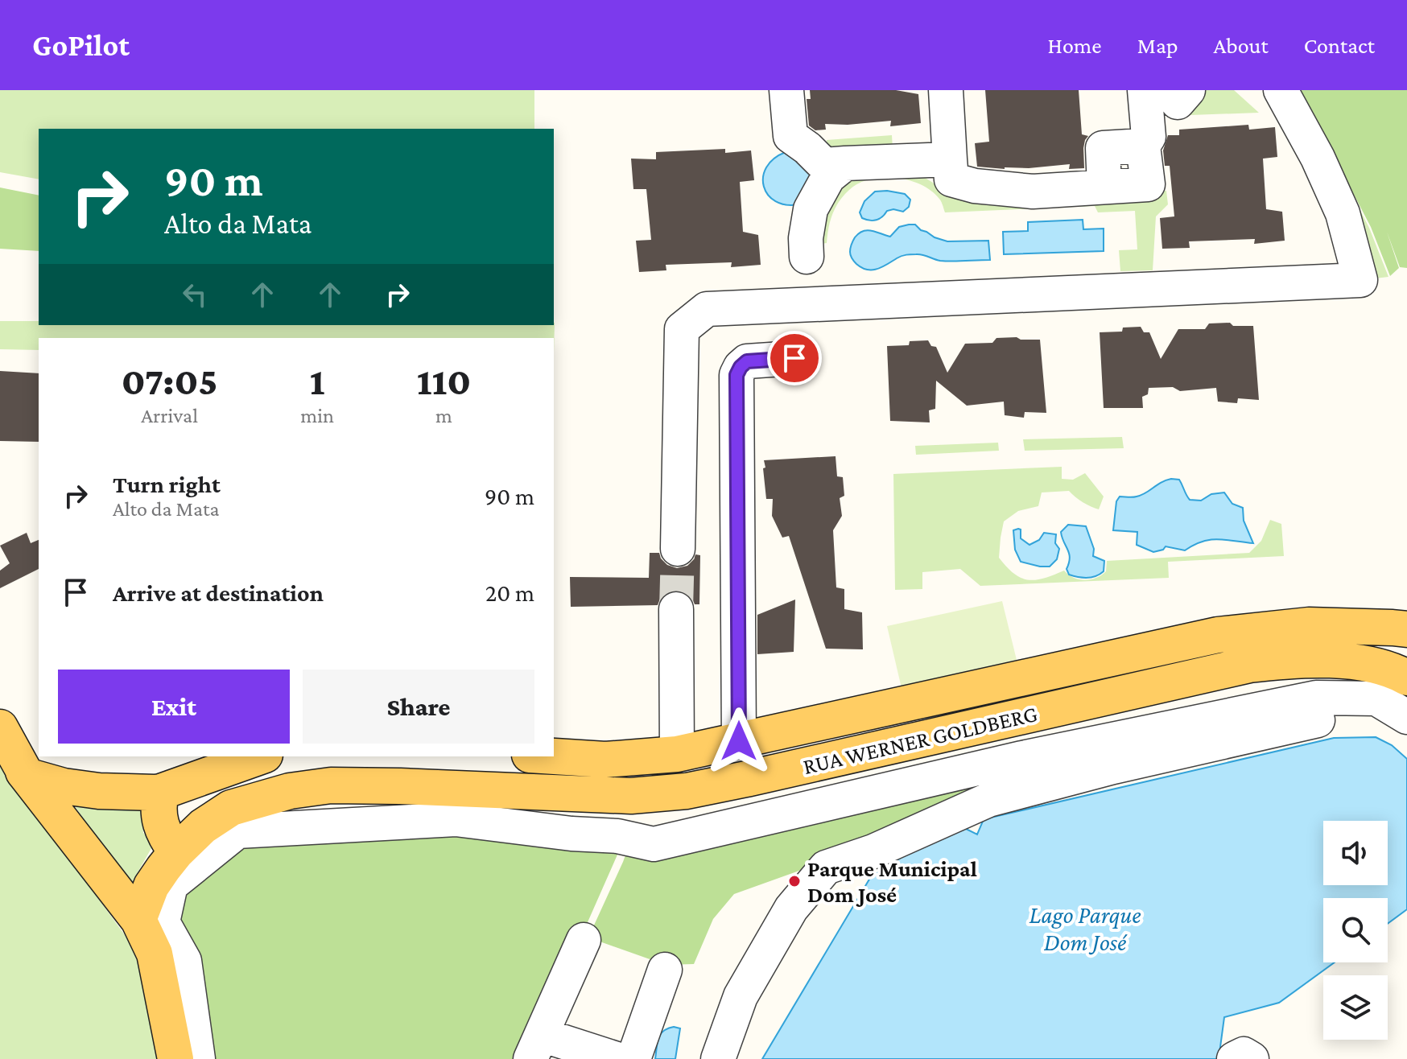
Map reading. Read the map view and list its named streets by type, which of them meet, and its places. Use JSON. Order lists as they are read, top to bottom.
{
  "streets": {
    "main road": ["RUA WERNER GOLDBERG"]
  },
  "water": ["Lago Parque Dom José"],
  "places": ["Parque Municipal Dom José"],
  "page": {
    "header": "GoPilot",
    "nav": [
      "Home",
      "Map",
      "About",
      "Contact"
    ],
    "turn": ["90 m", "Alto da Mata"],
    "eta": [
      "07:05",
      "Arrival",
      "1",
      "min",
      "110",
      "m"
    ],
    "list": [
      {
        "name": "Turn right",
        "note": "Alto da Mata",
        "value": "90 m"
      },
      {
        "name": "Arrive at destination",
        "value": "20 m"
      }
    ],
    "buttons": ["Exit", "Share"]
  }
}
